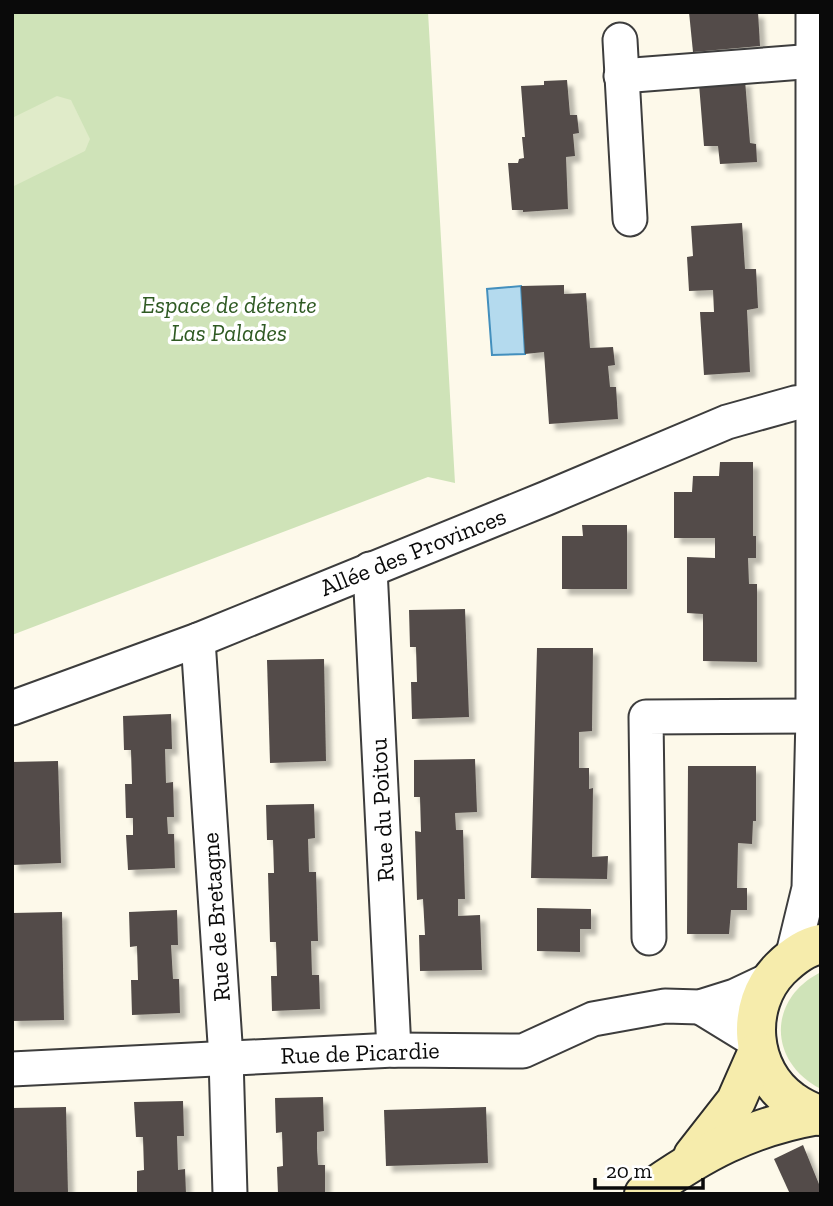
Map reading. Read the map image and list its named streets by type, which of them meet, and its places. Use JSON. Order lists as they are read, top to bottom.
{
  "streets": {
    "street": [
      "Allée des Provinces",
      "Rue du Poitou",
      "Rue de Bretagne",
      "Rue de Picardie"
    ]
  },
  "crossings": [
    ["Allée des Provinces", "Rue du Poitou"],
    ["Allée des Provinces", "Rue de Bretagne"],
    ["Rue du Poitou", "Rue de Picardie"],
    ["Rue de Bretagne", "Rue de Picardie"]
  ],
  "parks": ["Espace de détente Las Palades"],
  "scale_bar": "20 m"
}
